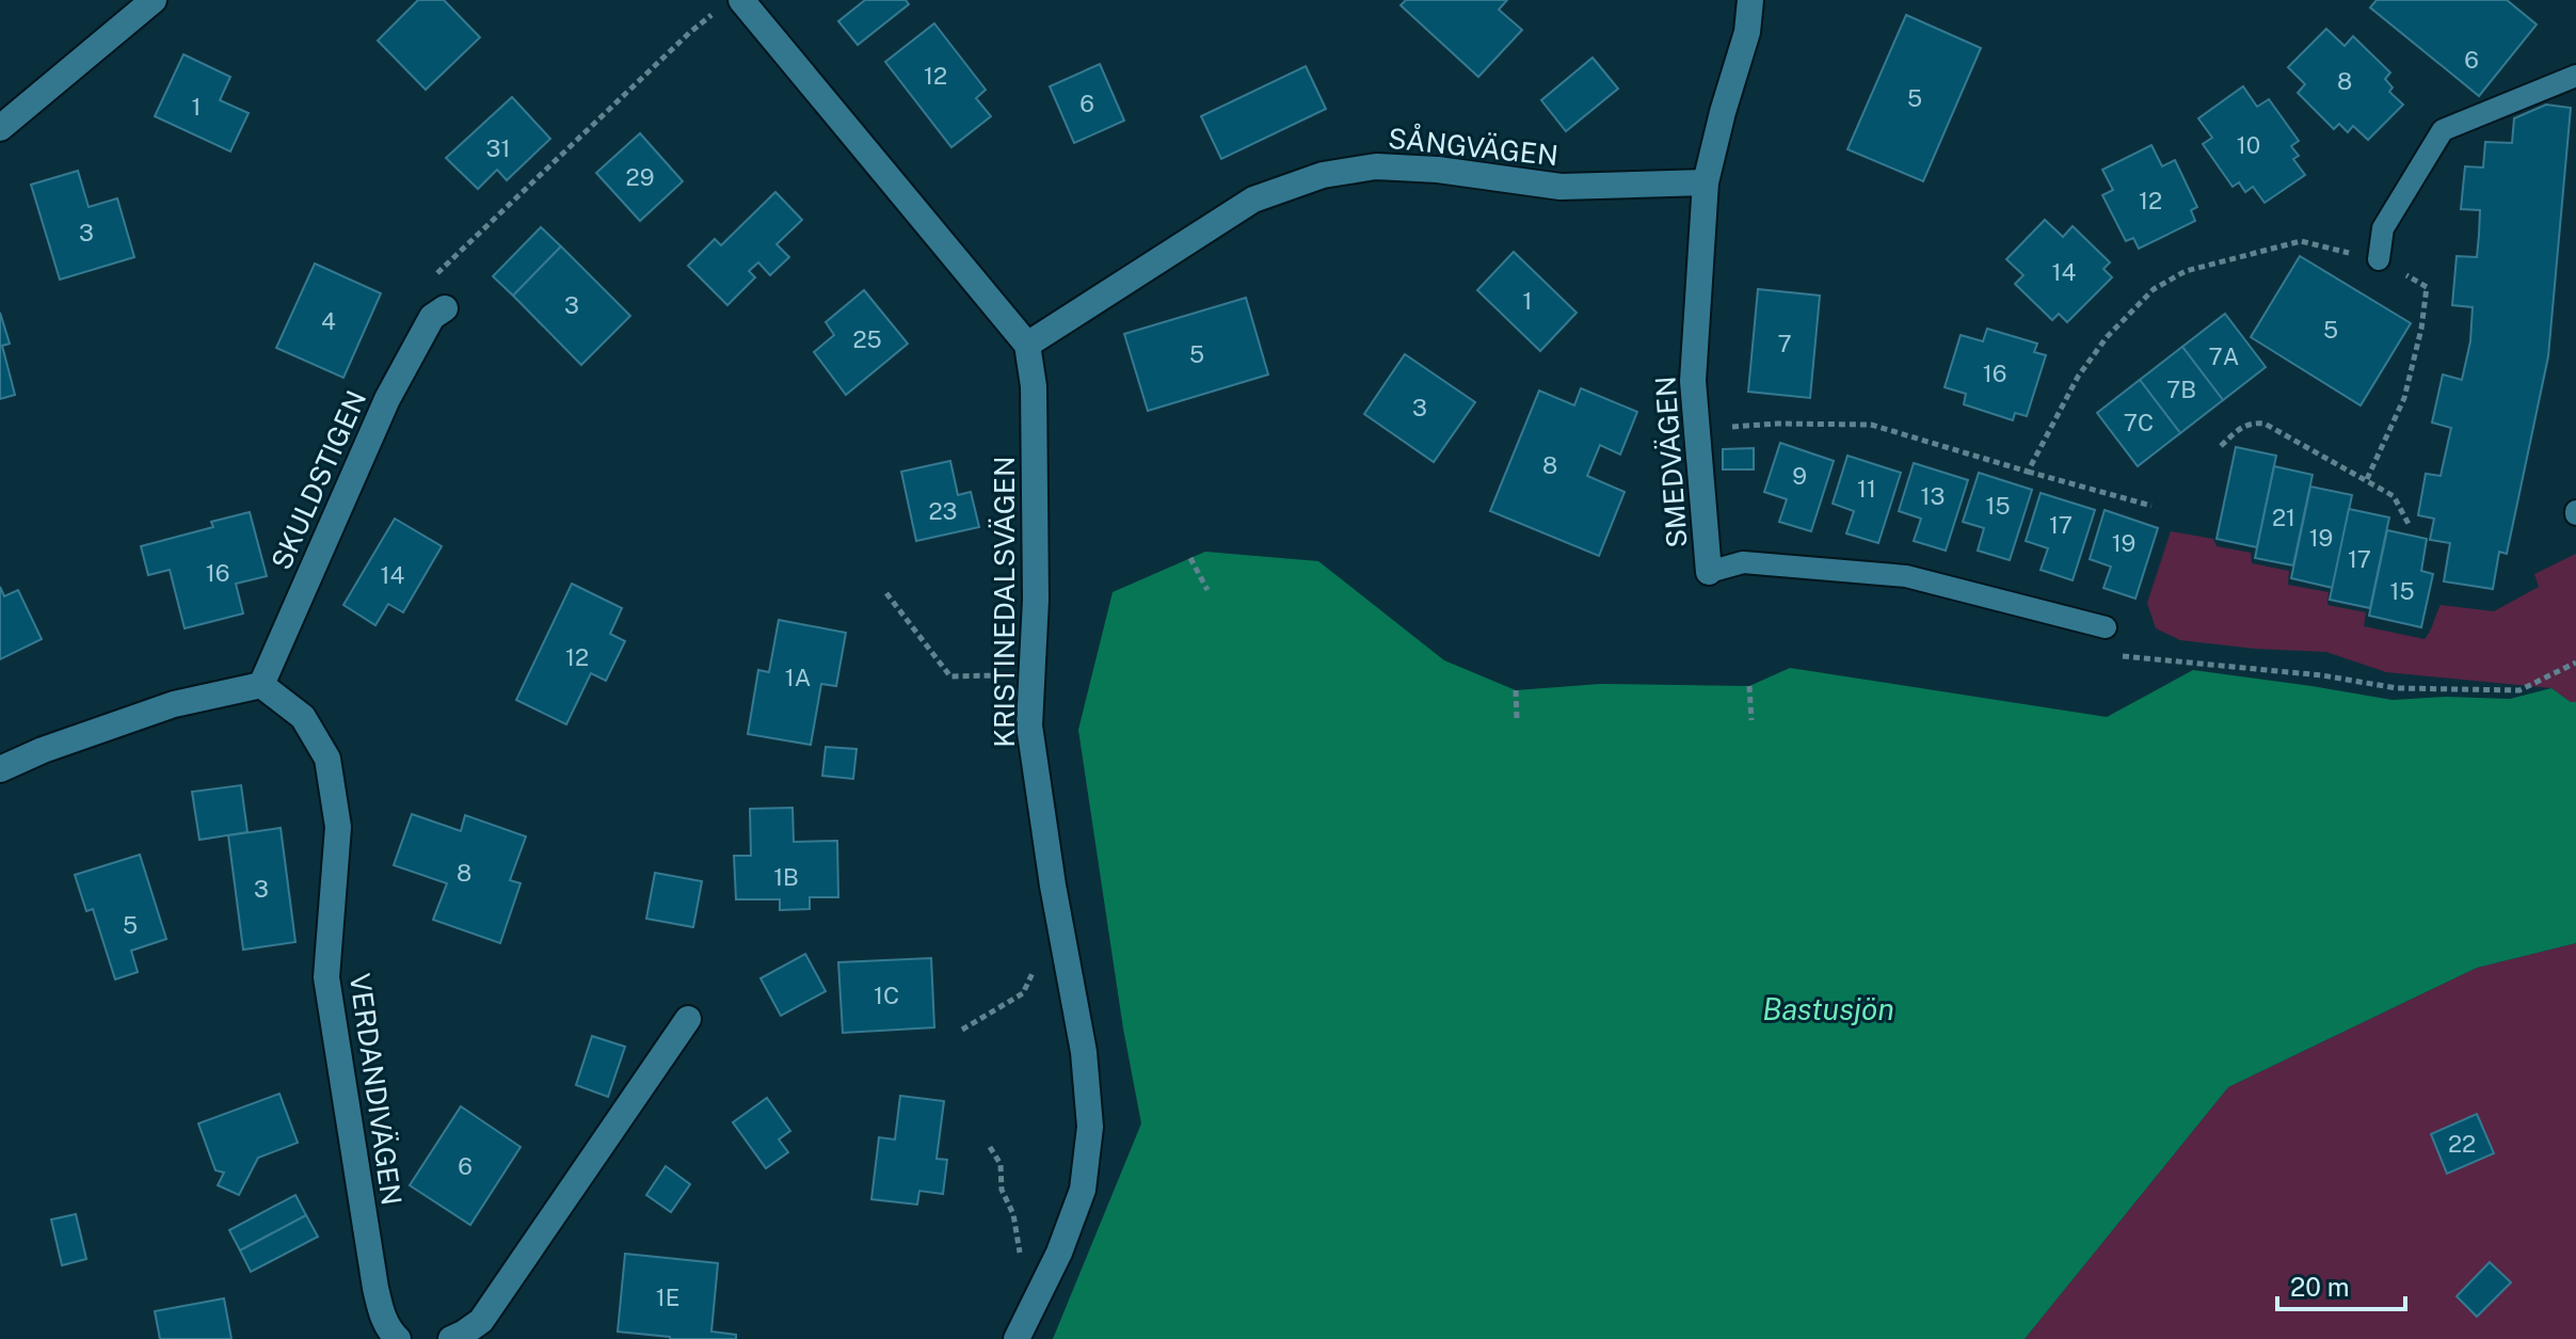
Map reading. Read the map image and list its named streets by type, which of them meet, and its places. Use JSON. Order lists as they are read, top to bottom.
{
  "streets": {
    "street": [
      "SÅNGVÄGEN",
      "SMEDVÄGEN",
      "SKULDSTIGEN",
      "KRISTINEDALSVÄGEN",
      "VERDANDIVÄGEN"
    ]
  },
  "crossings": [
    ["SÅNGVÄGEN", "SMEDVÄGEN"],
    ["SÅNGVÄGEN", "KRISTINEDALSVÄGEN"],
    ["SKULDSTIGEN", "VERDANDIVÄGEN"]
  ],
  "water": ["Bastusjön"],
  "house_numbers": [
    "6",
    "12",
    "8",
    "5",
    "6",
    "1",
    "10",
    "31",
    "29",
    "12",
    "3",
    "14",
    "1",
    "3",
    "4",
    "5",
    "25",
    "7",
    "5",
    "7A",
    "16",
    "7B",
    "3",
    "7C",
    "8",
    "9",
    "11",
    "13",
    "15",
    "23",
    "21",
    "17",
    "19",
    "19",
    "17",
    "16",
    "14",
    "15",
    "12",
    "1A",
    "8",
    "1B",
    "3",
    "5",
    "1C",
    "22",
    "6",
    "1E"
  ],
  "scale_bar": "20 m"
}
